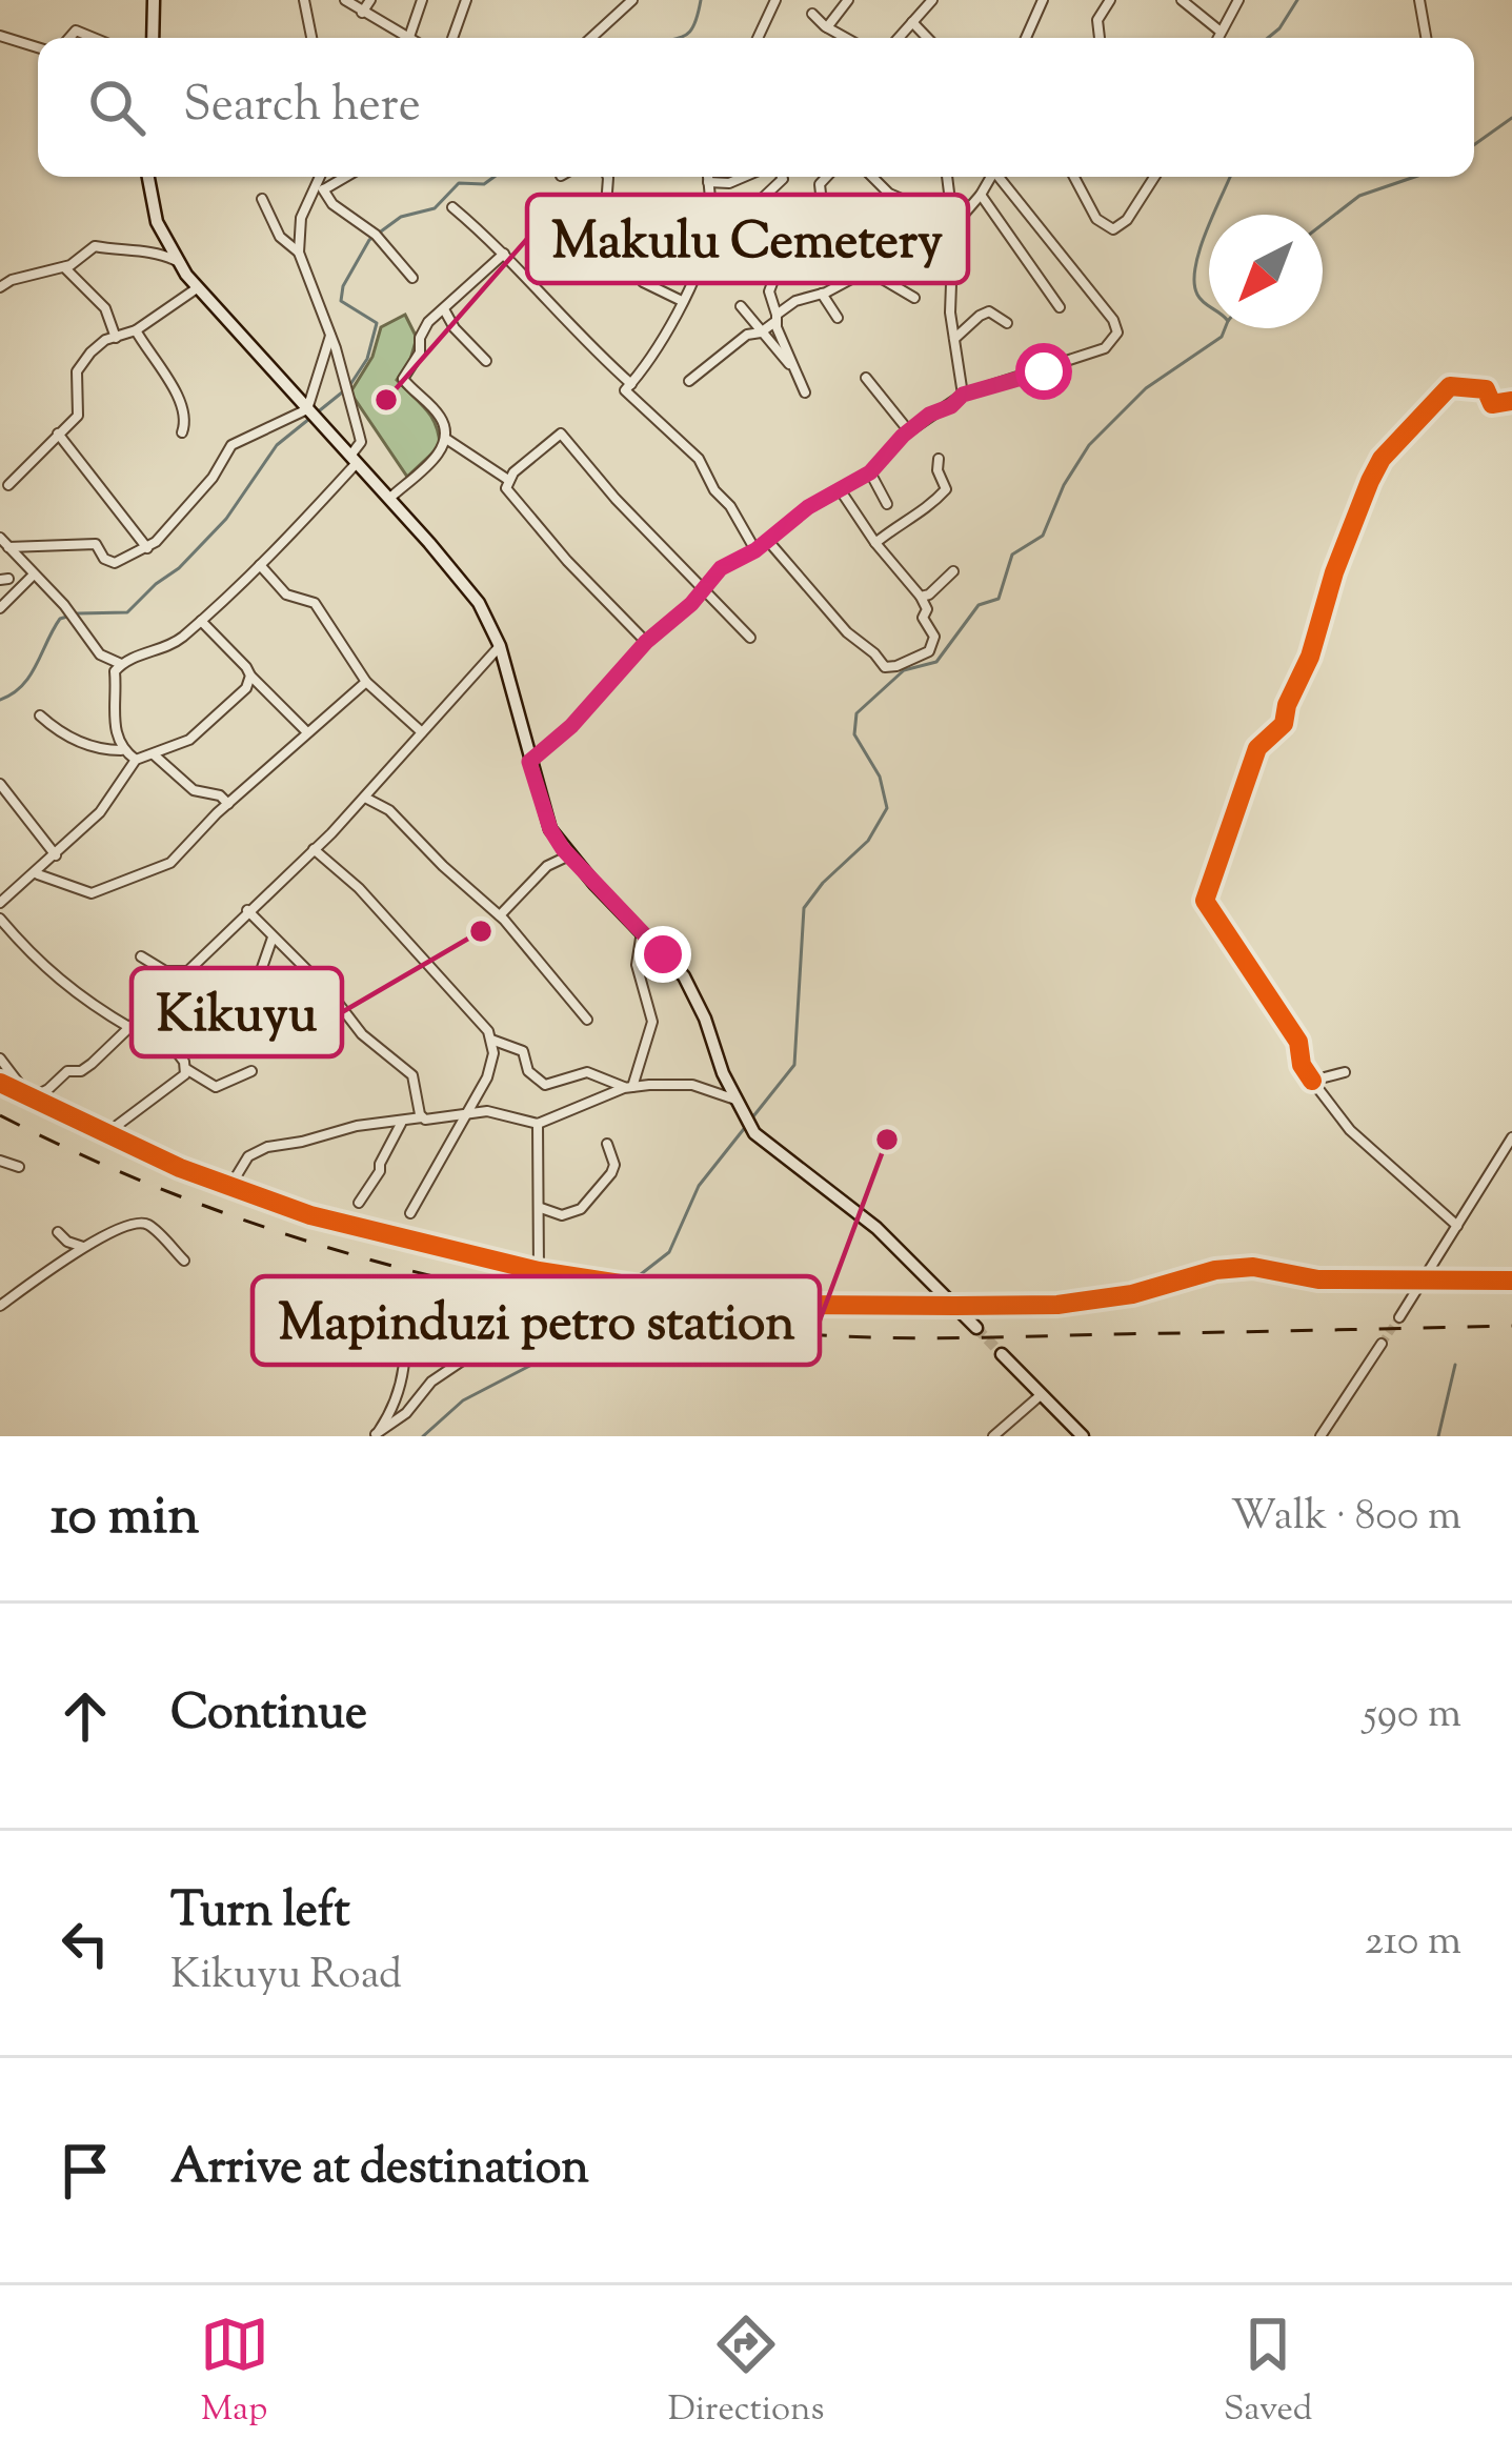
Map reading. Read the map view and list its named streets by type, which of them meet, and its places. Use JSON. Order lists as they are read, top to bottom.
{
  "places": ["Makulu Cemetery", "Kikuyu", "Mapinduzi petro station"],
  "north": "bottom left",
  "page": {
    "search": "Search here",
    "heading": ["10 min", "Walk · 800 m"],
    "list": [
      ["Continue", "590 m"],
      ["Turn left", "Kikuyu Road", "210 m"],
      "Arrive at destination"
    ],
    "nav": ["Map", "Directions", "Saved"]
  }
}
